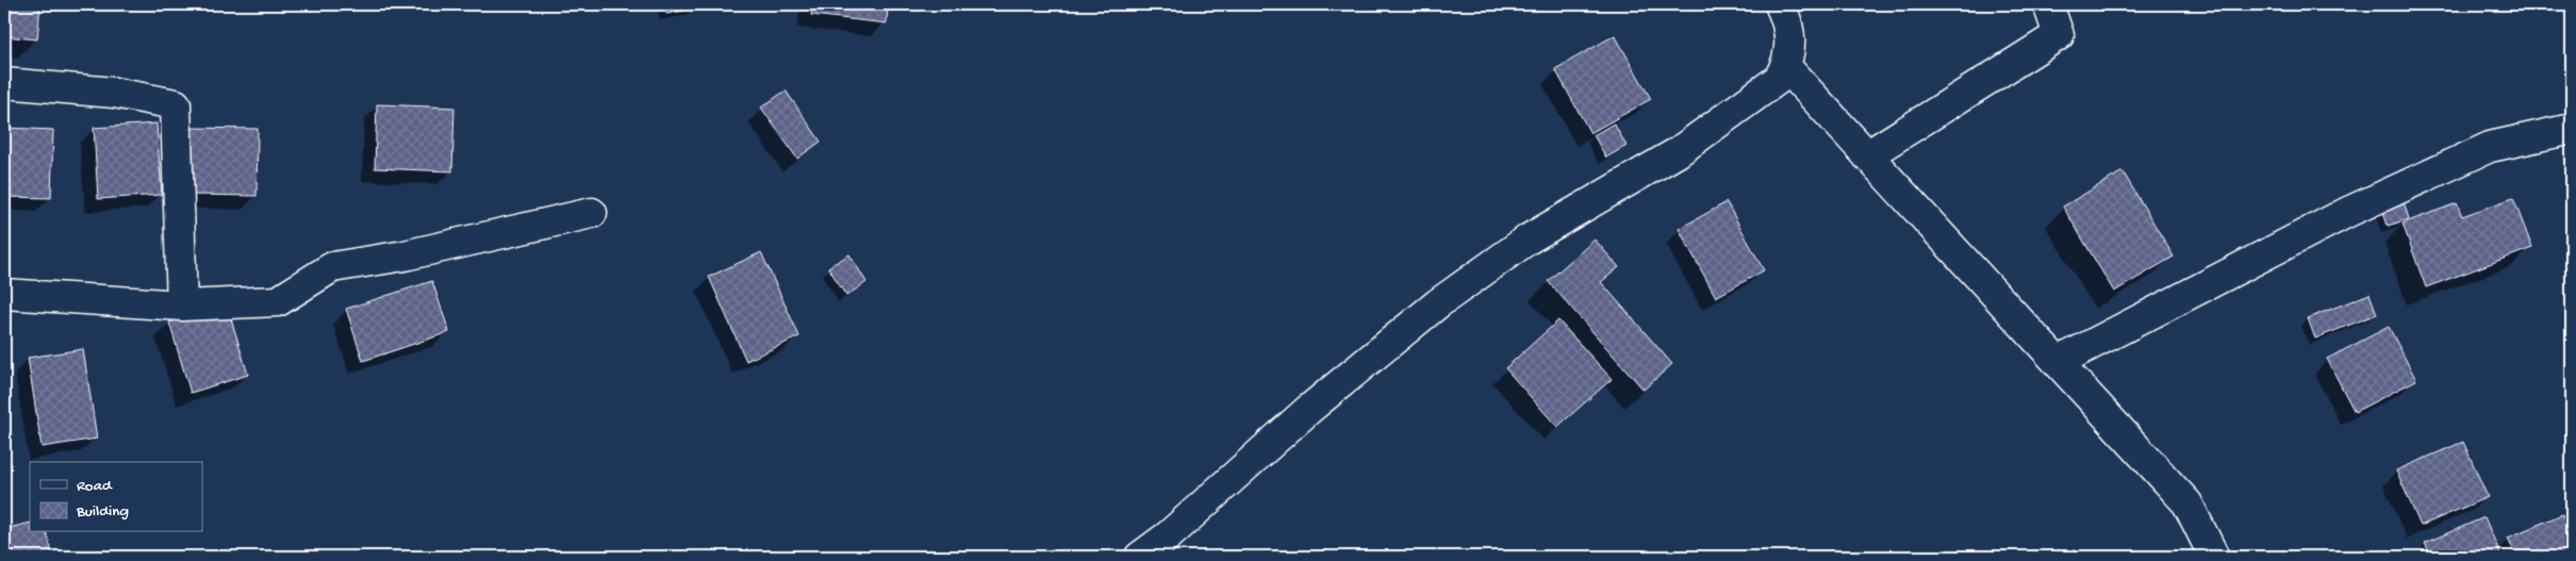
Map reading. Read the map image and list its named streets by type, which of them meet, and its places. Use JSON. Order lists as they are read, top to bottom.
{
  "legend": ["Road", "Building"]
}
